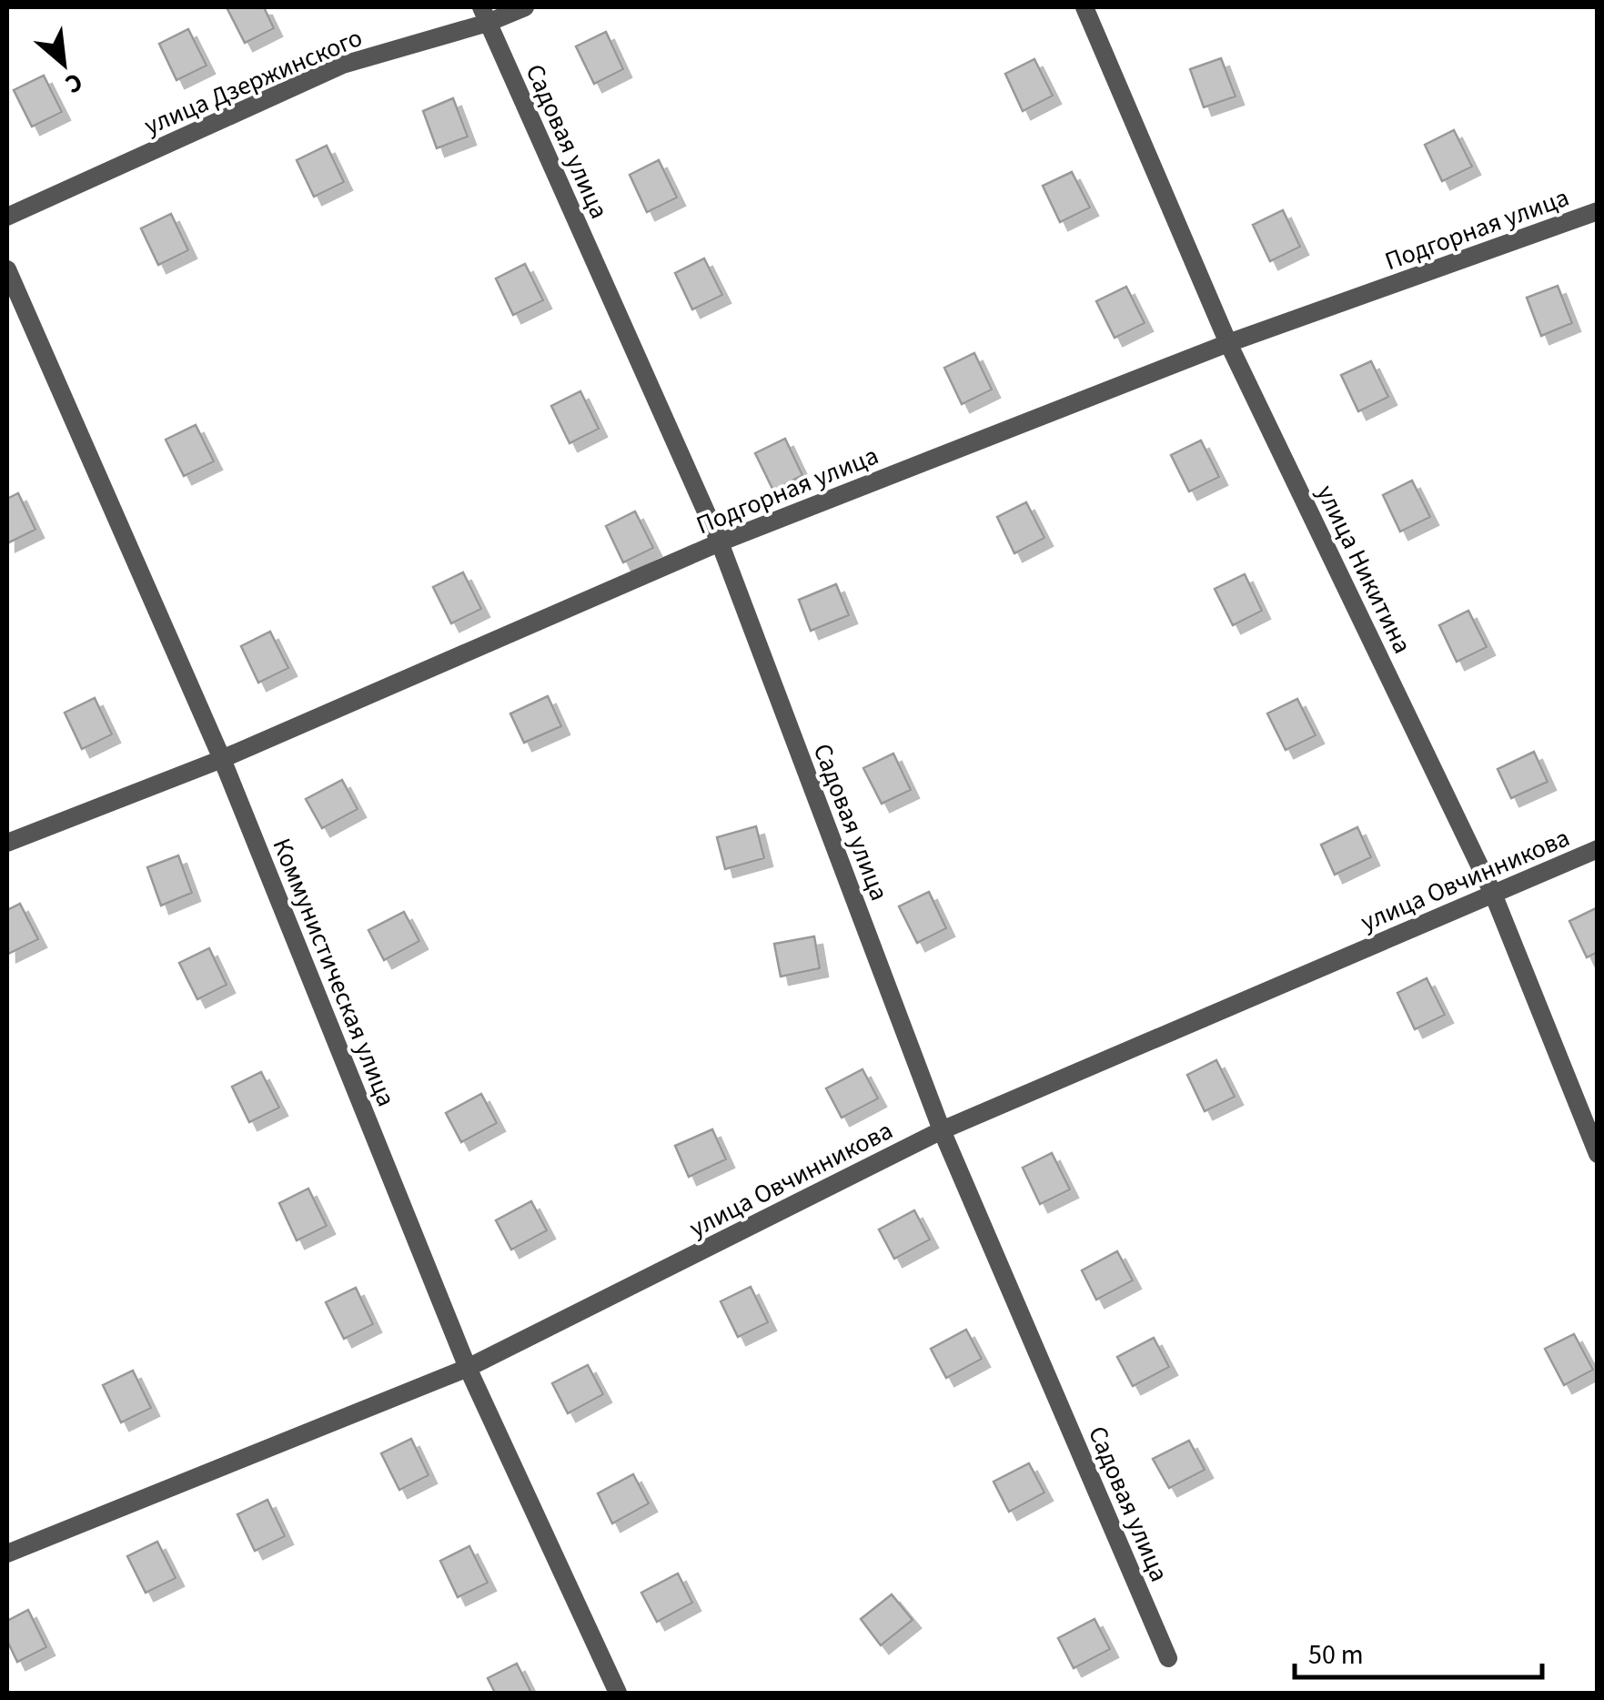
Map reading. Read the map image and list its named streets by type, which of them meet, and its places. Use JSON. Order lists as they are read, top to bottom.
{
  "streets": {
    "street": [
      "улица Дзержинского",
      "Садовая улица",
      "Подгорная улица",
      "улица Никитина",
      "улица Овчинникова",
      "Коммунистическая улица"
    ]
  },
  "crossings": [
    ["улица Дзержинского", "Садовая улица"],
    ["Садовая улица", "Подгорная улица"],
    ["Садовая улица", "улица Овчинникова"],
    ["Подгорная улица", "улица Никитина"],
    ["Подгорная улица", "Коммунистическая улица"],
    ["улица Никитина", "улица Овчинникова"],
    ["улица Овчинникова", "Коммунистическая улица"]
  ],
  "scale_bar": "50 m",
  "north": "bottom right"
}
